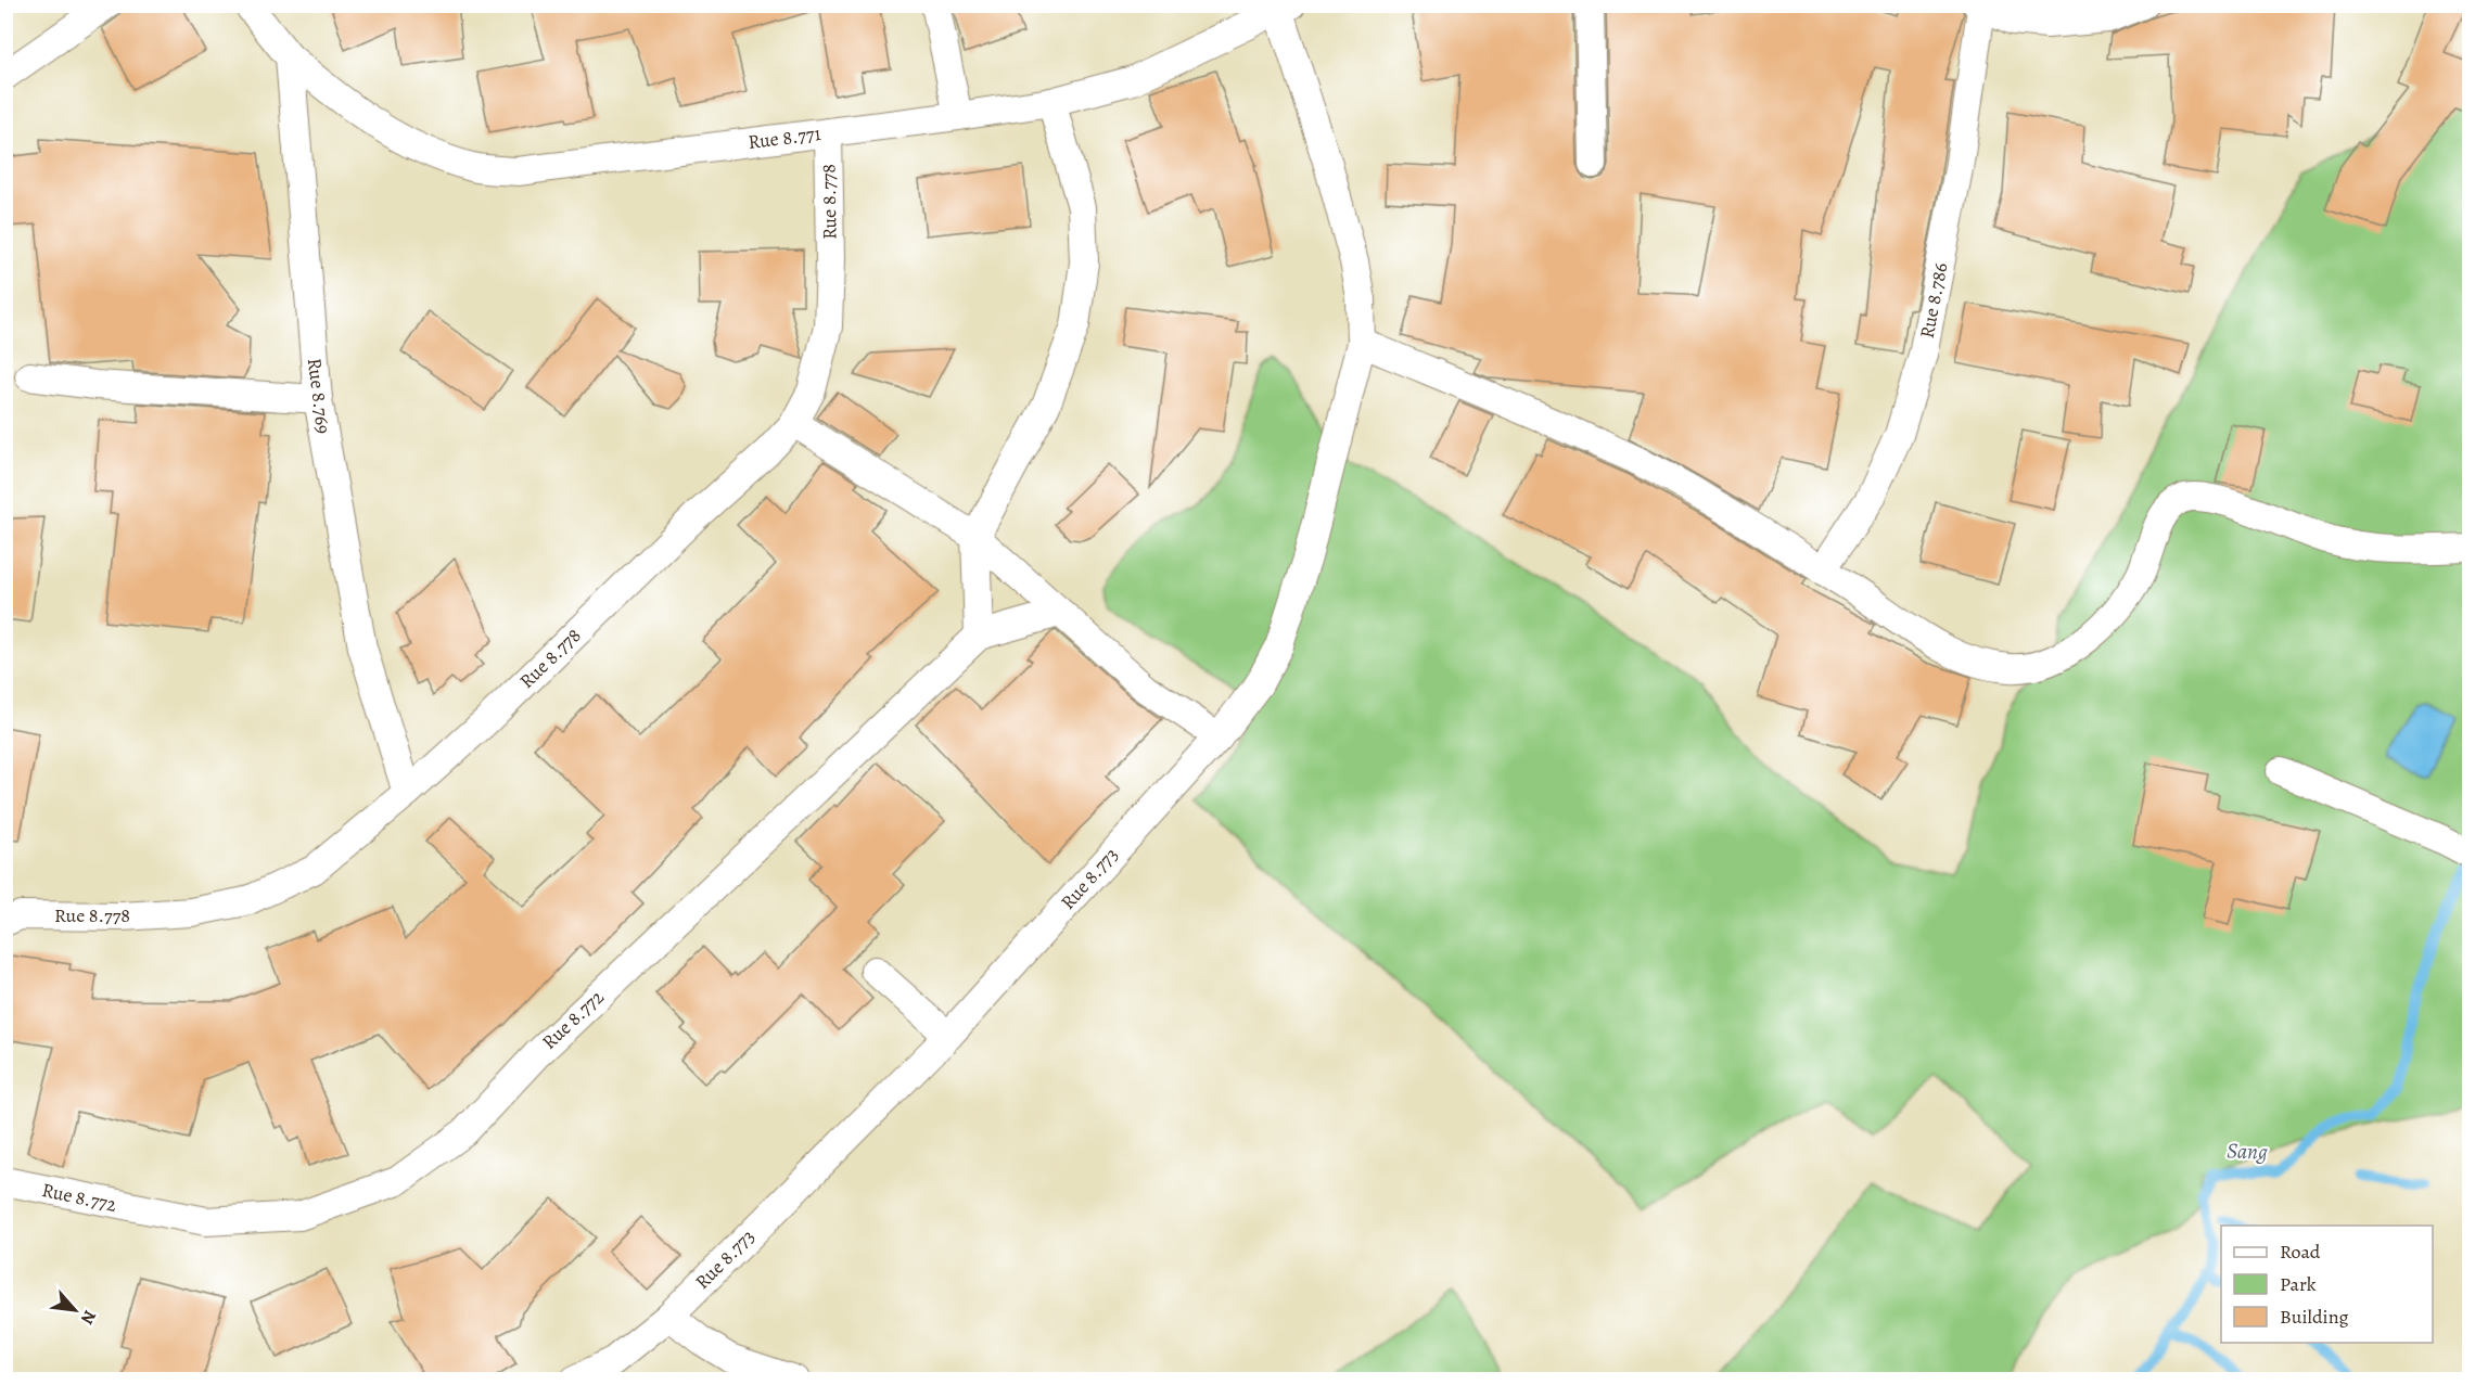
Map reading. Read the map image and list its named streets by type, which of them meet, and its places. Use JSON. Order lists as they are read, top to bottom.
{
  "streets": {
    "street": [
      "Rue 8.771",
      "Rue 8.778",
      "Rue 8.786",
      "Rue 8.769",
      "Rue 8.773",
      "Rue 8.772"
    ]
  },
  "crossings": [
    ["Rue 8.771", "Rue 8.778"],
    ["Rue 8.771", "Rue 8.769"],
    ["Rue 8.771", "Rue 8.773"],
    ["Rue 8.778", "Rue 8.769"]
  ],
  "water": ["Sang"],
  "legend": ["Road", "Park", "Building"],
  "north": "bottom right"
}
